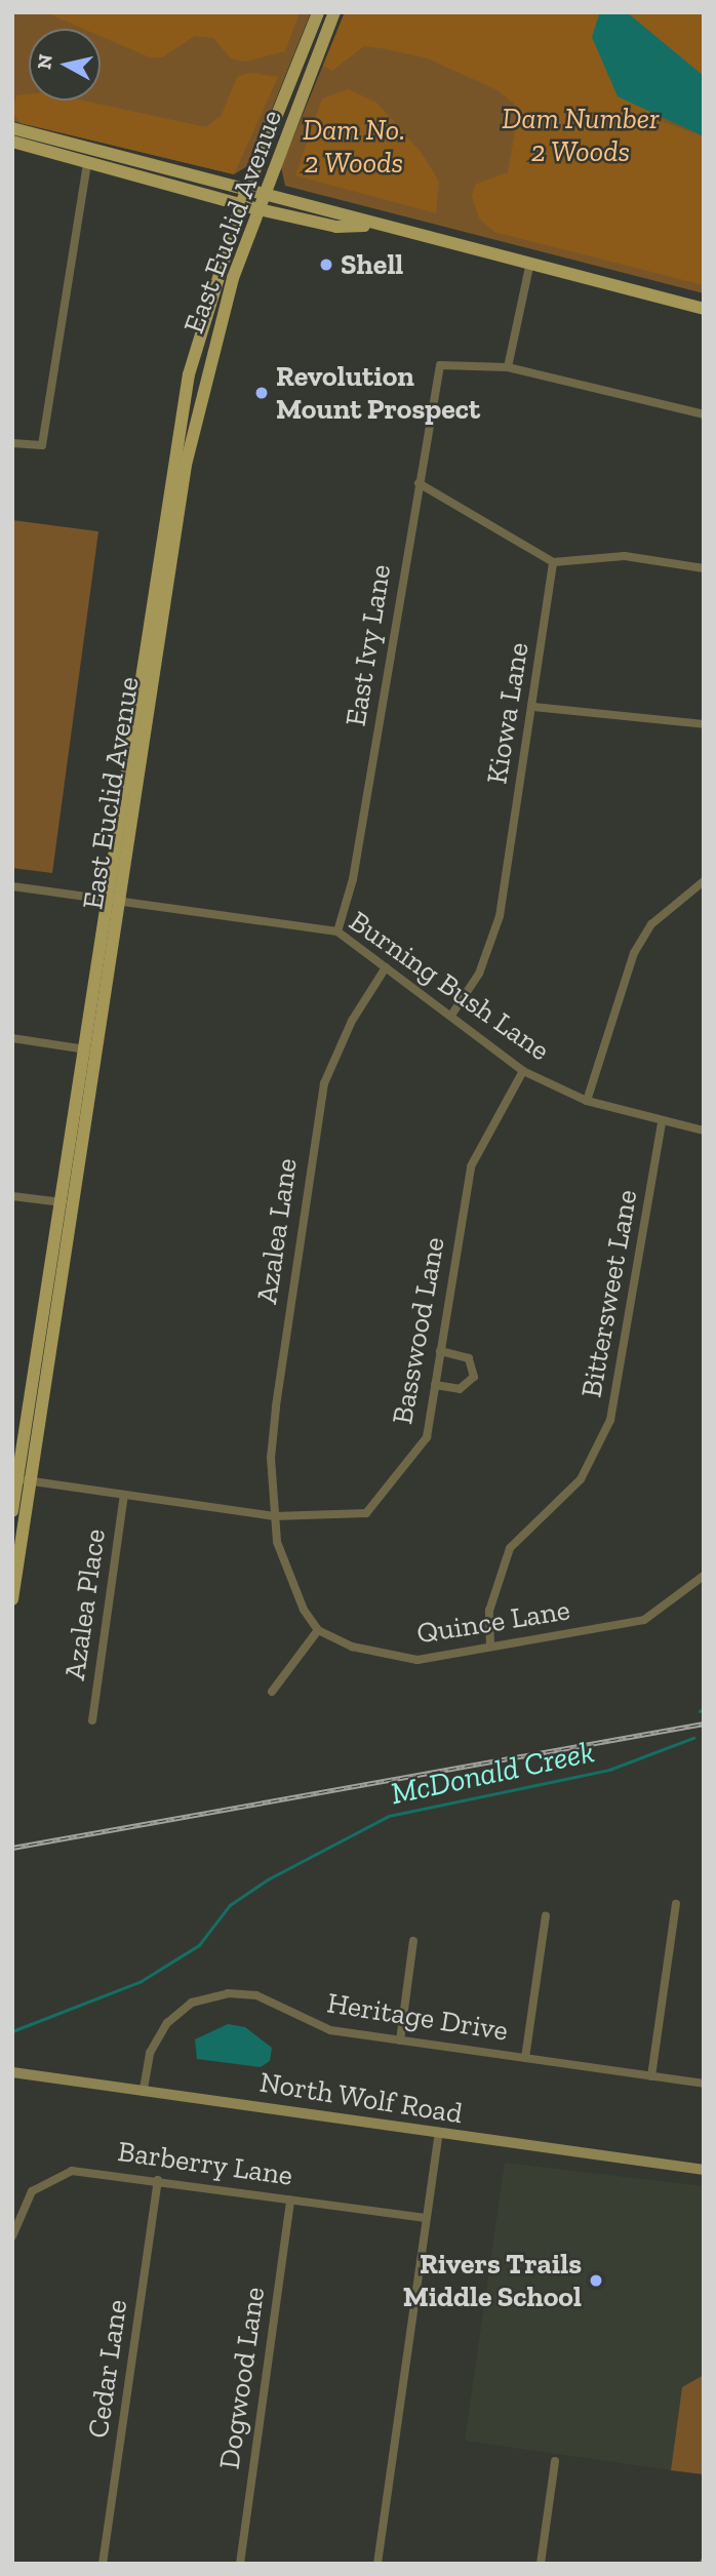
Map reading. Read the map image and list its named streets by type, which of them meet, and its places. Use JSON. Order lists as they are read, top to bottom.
{
  "streets": {
    "main road": ["East Euclid Avenue", "North Wolf Road"],
    "street": [
      "East Ivy Lane",
      "Kiowa Lane",
      "Burning Bush Lane",
      "Azalea Lane",
      "Bittersweet Lane",
      "Basswood Lane",
      "Azalea Place",
      "Quince Lane",
      "Heritage Drive",
      "Barberry Lane",
      "Cedar Lane",
      "Dogwood Lane"
    ]
  },
  "crossings": [
    ["East Euclid Avenue", "Burning Bush Lane"],
    ["East Euclid Avenue", "Basswood Lane"],
    ["East Ivy Lane", "Burning Bush Lane"],
    ["Kiowa Lane", "Burning Bush Lane"],
    ["Burning Bush Lane", "Azalea Lane"],
    ["Burning Bush Lane", "Bittersweet Lane"],
    ["Burning Bush Lane", "Basswood Lane"],
    ["Azalea Lane", "Basswood Lane"],
    ["Bittersweet Lane", "Quince Lane"],
    ["Basswood Lane", "Azalea Place"],
    ["Heritage Drive", "North Wolf Road"],
    ["Barberry Lane", "Cedar Lane"],
    ["Barberry Lane", "Dogwood Lane"]
  ],
  "water": ["McDonald Creek"],
  "parks": ["Dam Number 2 Woods", "Dam No. 2 Woods"],
  "places": ["Shell", "Revolution Mount Prospect", "Rivers Trails Middle School"],
  "north": "left"
}
